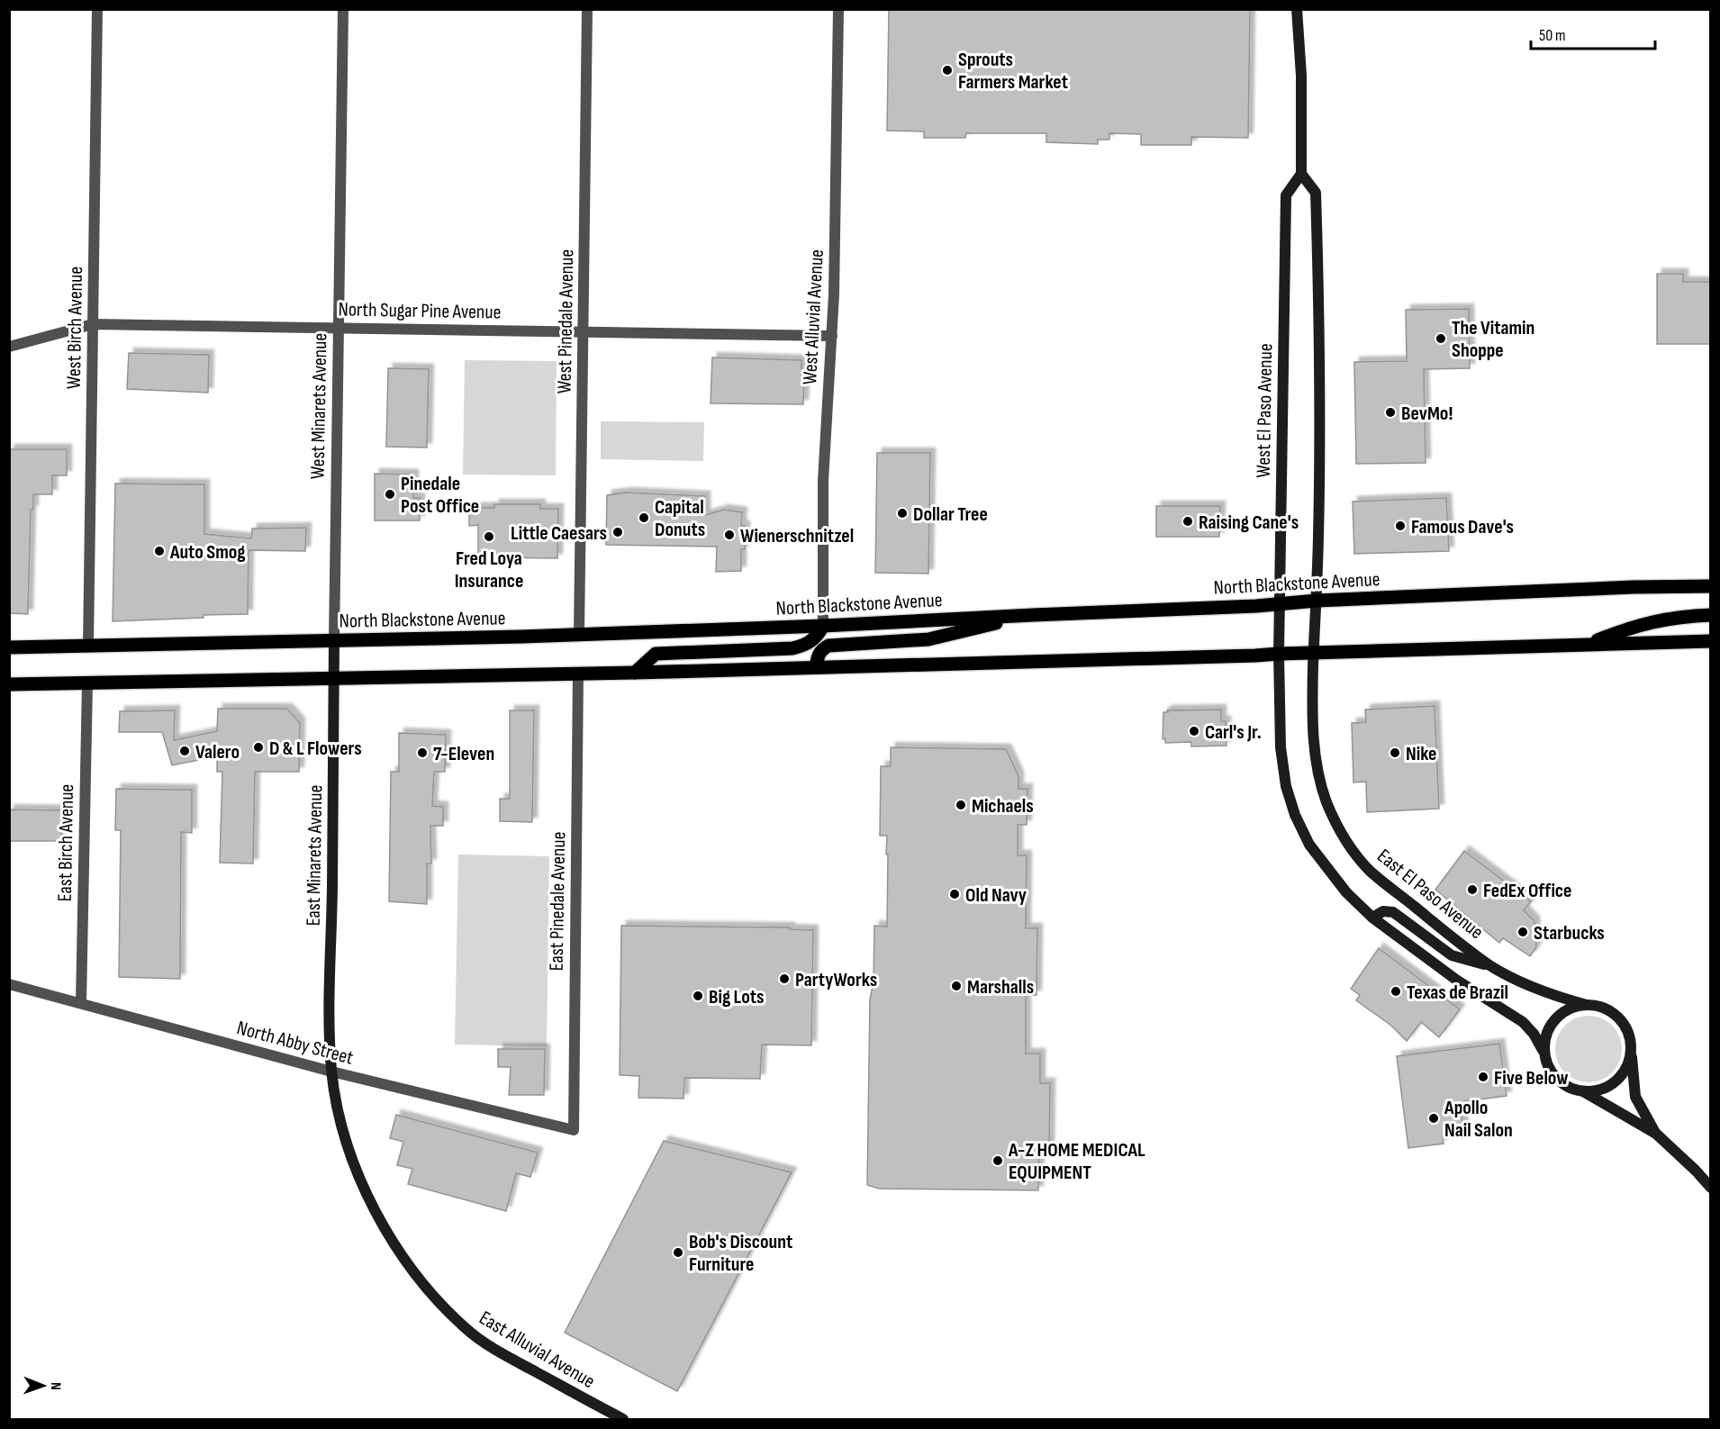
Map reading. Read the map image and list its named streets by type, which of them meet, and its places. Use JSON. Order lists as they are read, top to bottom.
{
  "streets": {
    "main road": ["North Blackstone Avenue"],
    "street": [
      "North Sugar Pine Avenue",
      "West Alluvial Avenue",
      "West Pinedale Avenue",
      "West Birch Avenue",
      "West Minarets Avenue",
      "West El Paso Avenue",
      "East Birch Avenue",
      "East Minarets Avenue",
      "East El Paso Avenue",
      "East Pinedale Avenue",
      "North Abby Street",
      "East Alluvial Avenue"
    ]
  },
  "crossings": [
    ["North Sugar Pine Avenue", "West Alluvial Avenue"],
    ["North Sugar Pine Avenue", "West Pinedale Avenue"],
    ["North Sugar Pine Avenue", "West Birch Avenue"],
    ["North Sugar Pine Avenue", "West Minarets Avenue"],
    ["West Alluvial Avenue", "North Blackstone Avenue"],
    ["West Pinedale Avenue", "North Blackstone Avenue"],
    ["West Birch Avenue", "North Blackstone Avenue"],
    ["West Minarets Avenue", "North Blackstone Avenue"],
    ["West Minarets Avenue", "East Minarets Avenue"],
    ["West El Paso Avenue", "North Blackstone Avenue"],
    ["North Blackstone Avenue", "East Minarets Avenue"],
    ["East Birch Avenue", "North Abby Street"],
    ["East Minarets Avenue", "North Abby Street"],
    ["East Minarets Avenue", "East Alluvial Avenue"],
    ["East Pinedale Avenue", "North Abby Street"],
    ["North Abby Street", "East Alluvial Avenue"]
  ],
  "places": [
    "Sprouts Farmers Market",
    "The Vitamin Shoppe",
    "BevMo!",
    "Pinedale Post Office",
    "Dollar Tree",
    "Capital Donuts",
    "Raising Cane's",
    "Famous Dave's",
    "Little Caesars",
    "Wienerschnitzel",
    "Fred Loya Insurance",
    "Auto Smog",
    "Carl's Jr.",
    "D & L Flowers",
    "Valero",
    "7-Eleven",
    "Nike",
    "Michaels",
    "FedEx Office",
    "Old Navy",
    "Starbucks",
    "PartyWorks",
    "Marshalls",
    "Texas de Brazil",
    "Big Lots",
    "Five Below",
    "Apollo Nail Salon",
    "A-Z HOME MEDICAL EQUIPMENT",
    "Bob's Discount Furniture"
  ],
  "scale_bar": "50 m",
  "north": "right"
}
